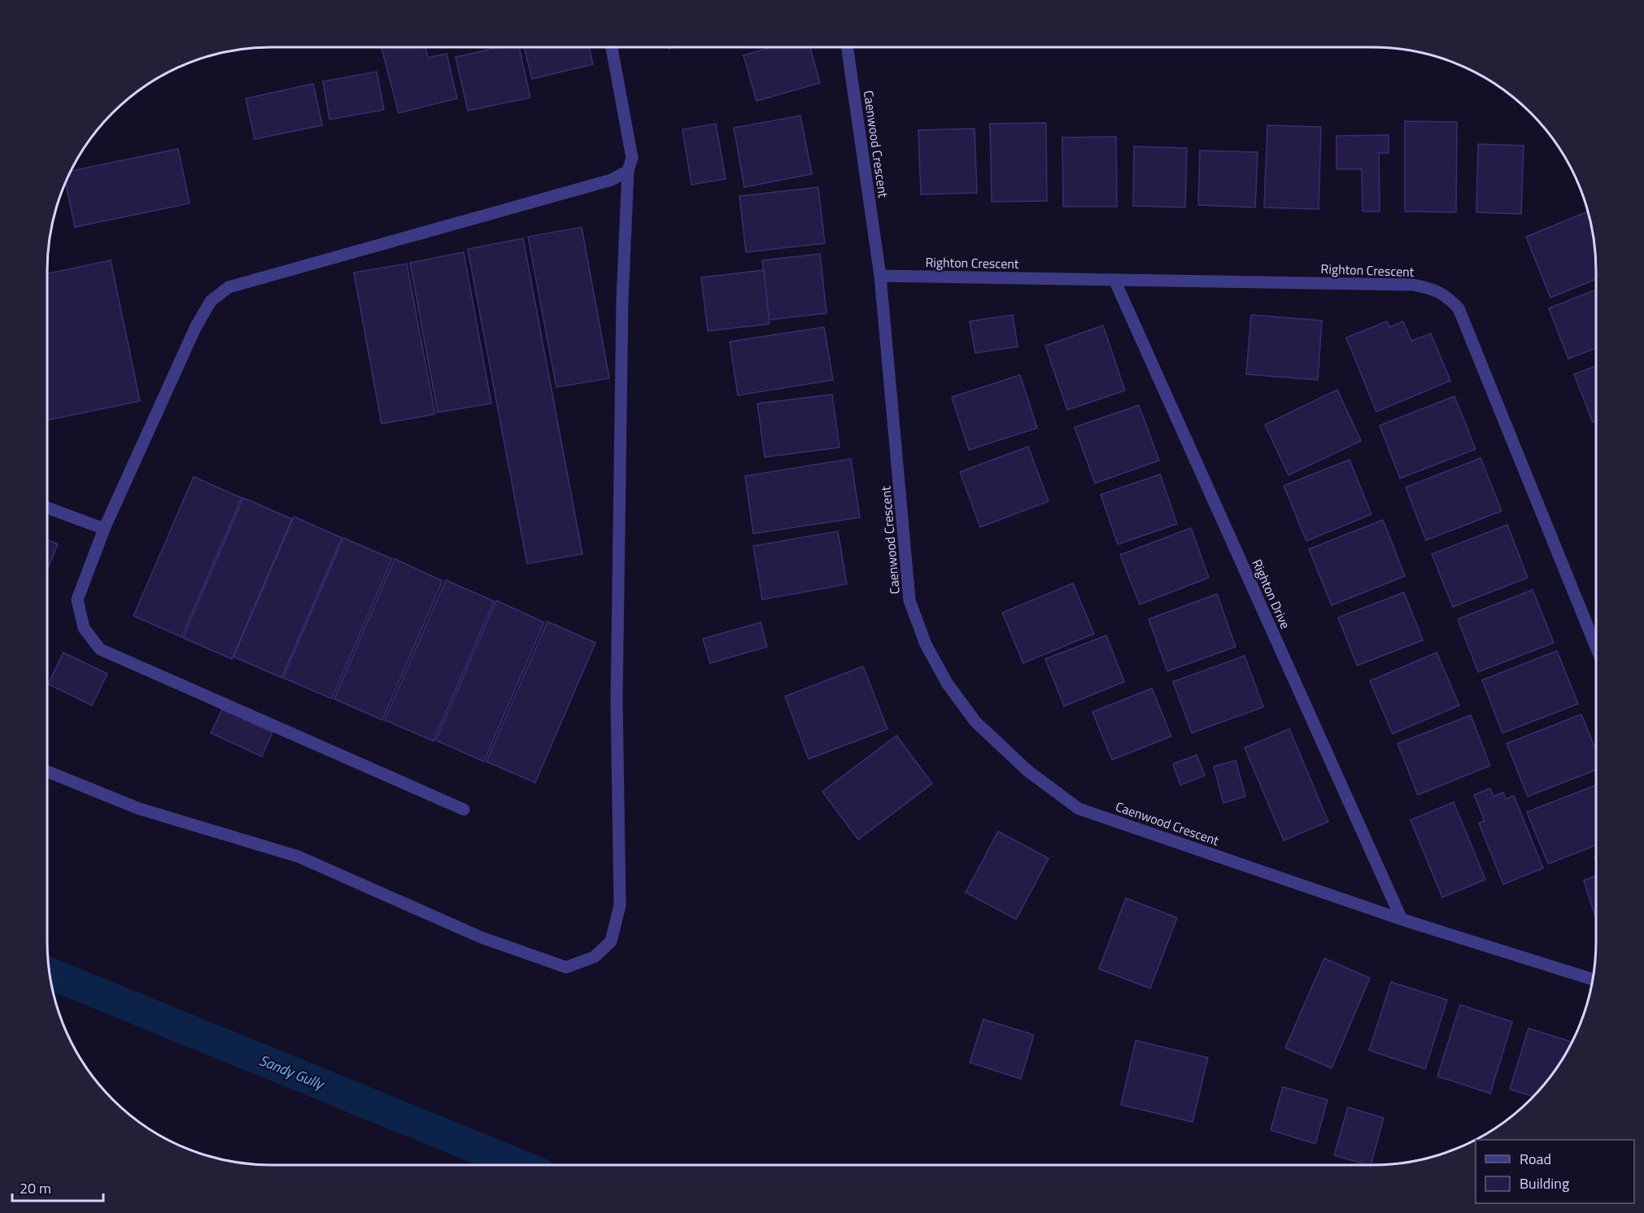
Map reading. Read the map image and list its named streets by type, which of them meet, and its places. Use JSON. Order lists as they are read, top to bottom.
{
  "streets": {
    "street": ["Caenwood Crescent", "Righton Crescent", "Righton Drive"]
  },
  "crossings": [
    ["Caenwood Crescent", "Righton Crescent"],
    ["Caenwood Crescent", "Righton Drive"],
    ["Righton Crescent", "Righton Drive"]
  ],
  "water": ["Sandy Gully"],
  "legend": ["Road", "Building"],
  "scale_bar": "20 m"
}
